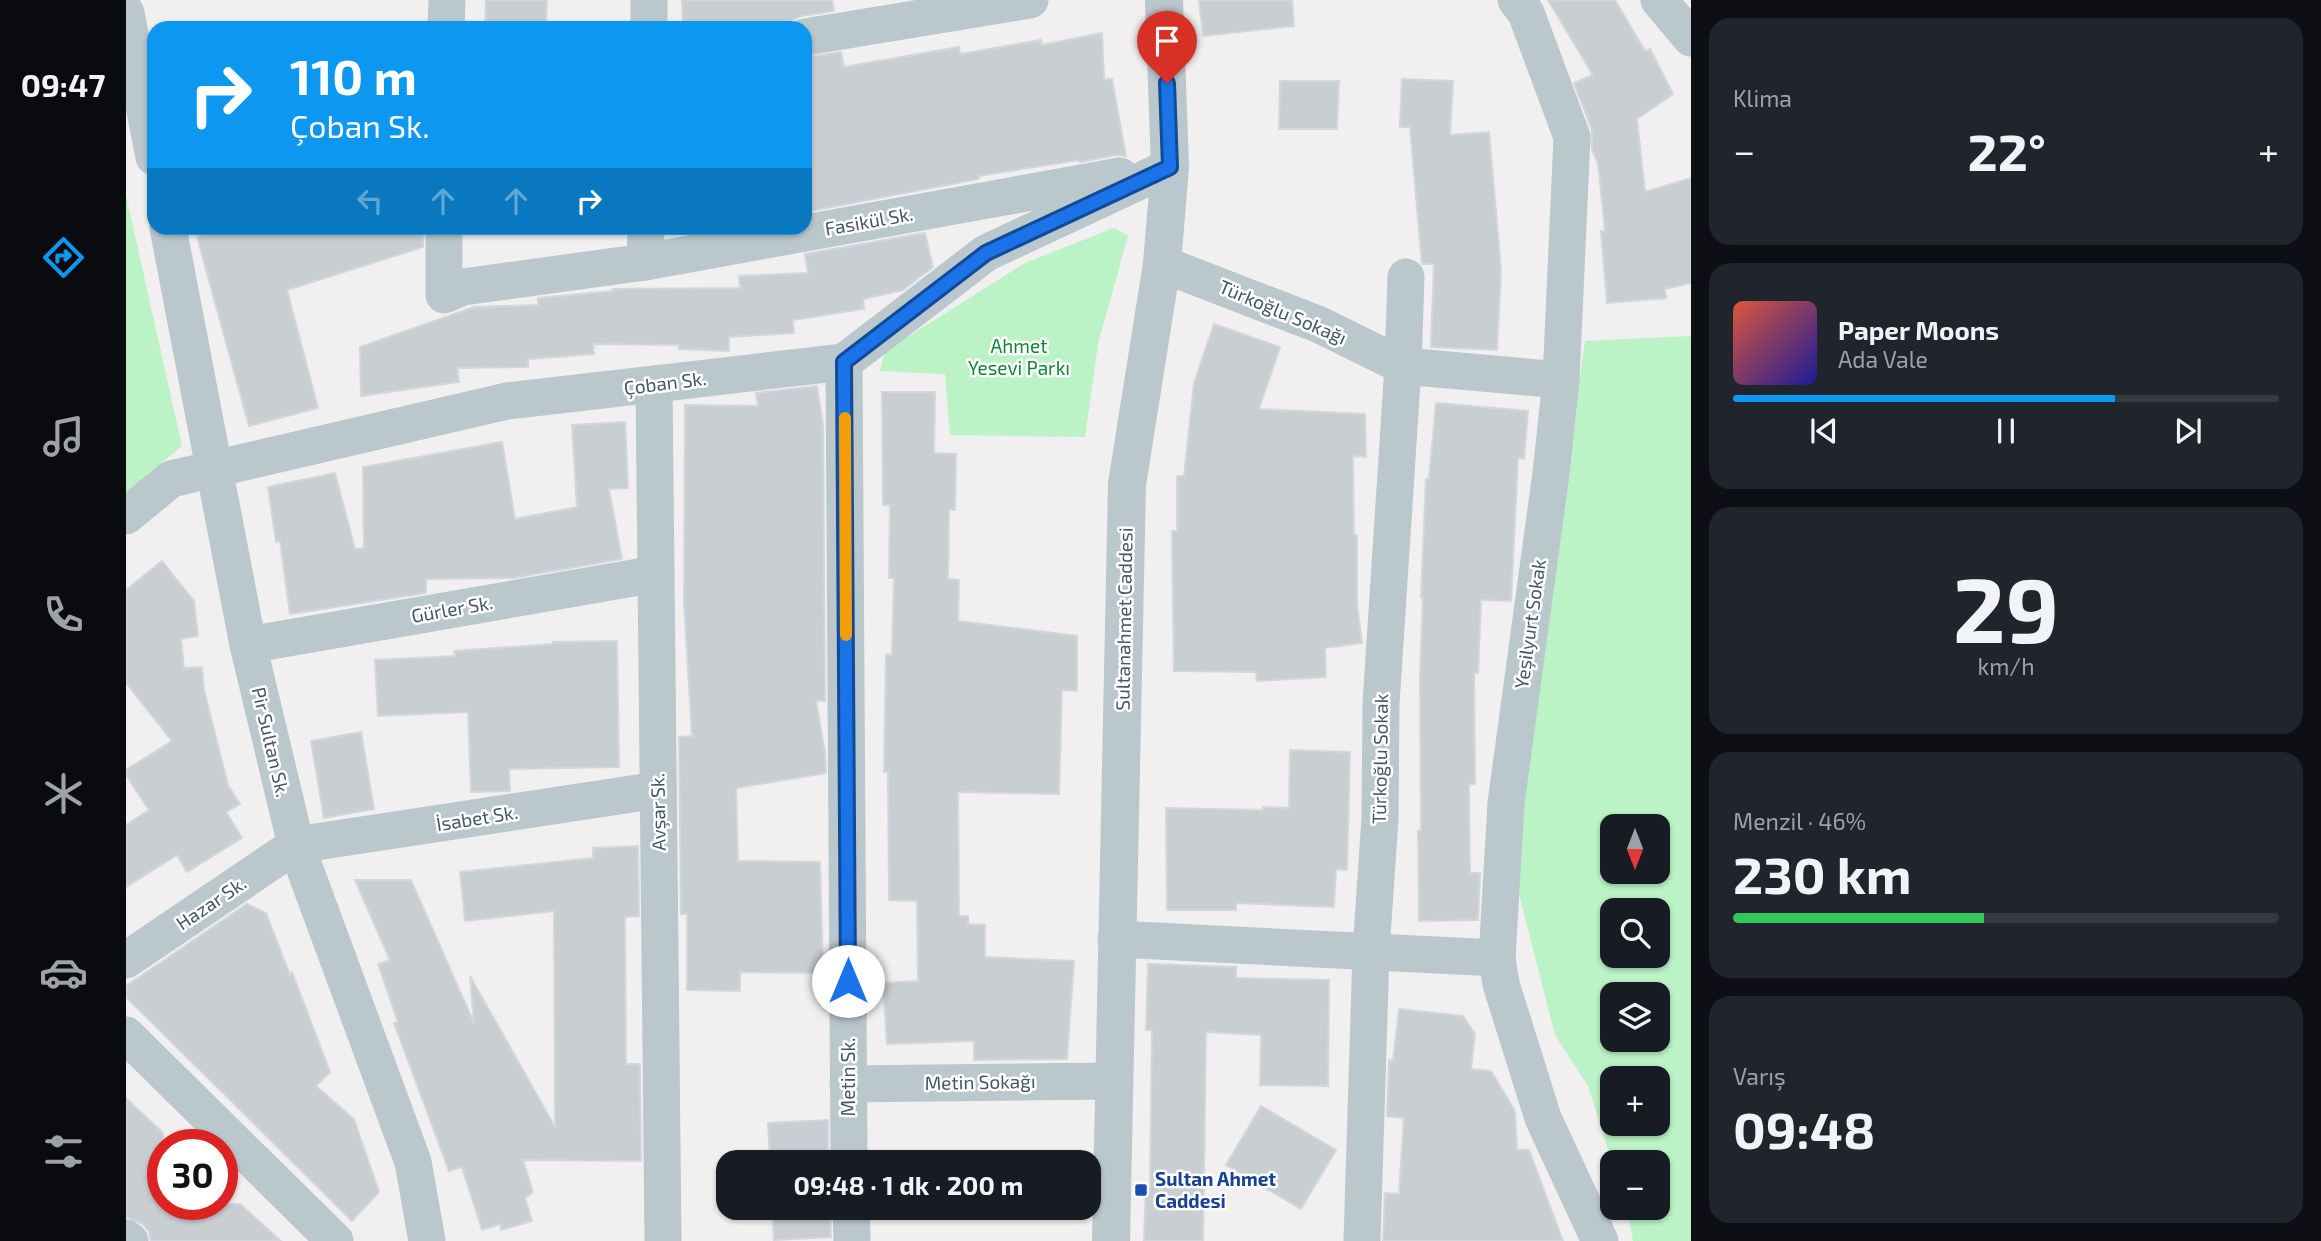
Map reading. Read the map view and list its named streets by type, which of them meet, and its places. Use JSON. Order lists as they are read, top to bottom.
{
  "streets": {
    "street": [
      "Fasikül Sk.",
      "Türkoğlu Sokağı",
      "Çoban Sk.",
      "Gürler Sk.",
      "Sultanahmet Caddesi",
      "Yeşilyurt Sokak",
      "Pir Sultan Sk.",
      "Türkoğlu Sokak",
      "Avşar Sk.",
      "İsabet Sk.",
      "Hazar Sk.",
      "Metin Sk.",
      "Metin Sokağı"
    ]
  },
  "crossings": [
    ["Fasikül Sk.", "Sultanahmet Caddesi"],
    ["Türkoğlu Sokağı", "Sultanahmet Caddesi"],
    ["Türkoğlu Sokağı", "Türkoğlu Sokak"],
    ["Çoban Sk.", "Pir Sultan Sk."],
    ["Çoban Sk.", "Avşar Sk."],
    ["Çoban Sk.", "Metin Sk."],
    ["Gürler Sk.", "Pir Sultan Sk."],
    ["Gürler Sk.", "Avşar Sk."],
    ["Sultanahmet Caddesi", "Metin Sokağı"],
    ["Pir Sultan Sk.", "İsabet Sk."],
    ["Pir Sultan Sk.", "Hazar Sk."],
    ["Avşar Sk.", "İsabet Sk."],
    ["İsabet Sk.", "Hazar Sk."],
    ["Metin Sk.", "Metin Sokağı"]
  ],
  "parks": ["Ahmet Yesevi Parkı"],
  "places": {
    "transit": ["Sultan Ahmet Caddesi"]
  },
  "north": "bottom",
  "page": {
    "tabs": "09:47",
    "tile": [
      "Klima",
      ["29", "km/h"],
      ["Menzil · 46%", "230 km"],
      ["Varış", "09:48"]
    ],
    "turn": ["110 m", "Çoban Sk."],
    "heat": ["−", "22°", "+"],
    "song": ["Paper Moons", "Ada Vale"],
    "map_buttons": ["+", "−"],
    "limit": "30",
    "trip": "09:48 · 1 dk · 200 m"
  }
}
